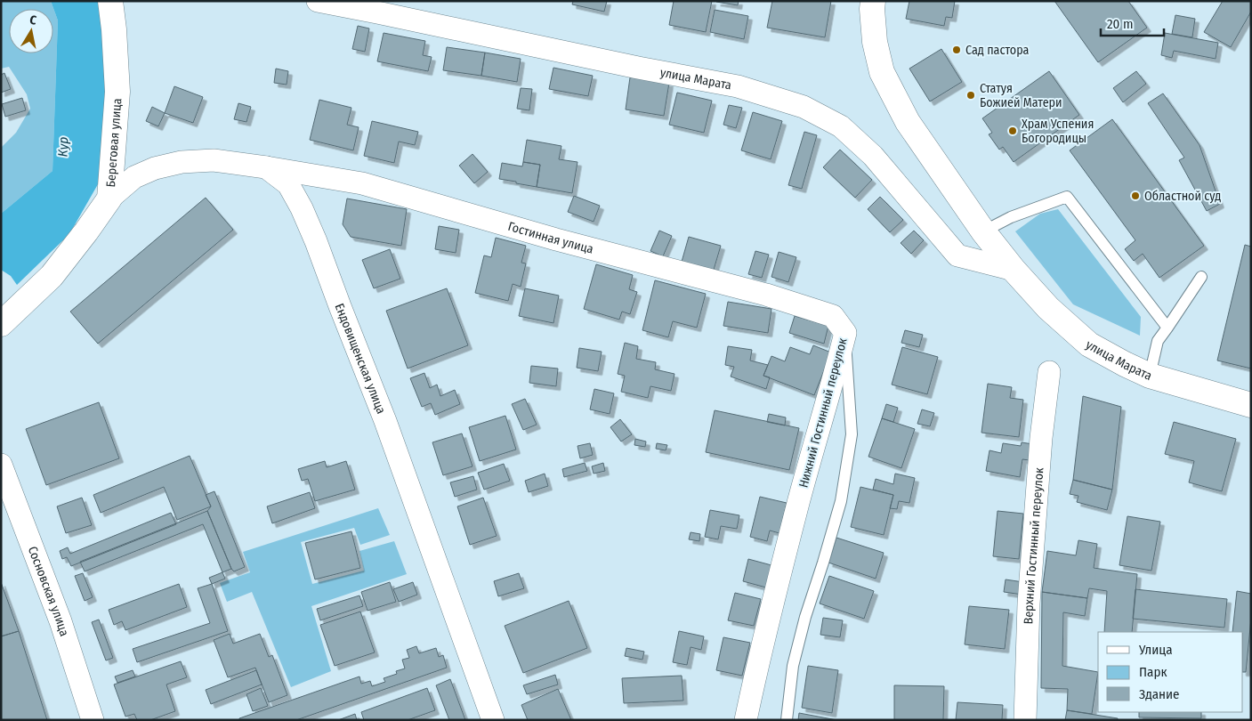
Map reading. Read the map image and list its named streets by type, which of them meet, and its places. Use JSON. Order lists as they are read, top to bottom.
{
  "streets": {
    "main road": ["улица Марата", "Береговая улица"],
    "street": [
      "Гостинная улица",
      "Ендовищенская улица",
      "Нижний Гостинный переулок",
      "Верхний Гостинный переулок",
      "Сосновская улица"
    ]
  },
  "crossings": [
    ["Береговая улица", "Ендовищенская улица"],
    ["Гостинная улица", "Ендовищенская улица"],
    ["Гостинная улица", "Нижний Гостинный переулок"]
  ],
  "water": ["Кур"],
  "places": [
    "Сад пастора",
    "Статуя Божией Матери",
    "Храм Успения Богородицы",
    "Областной суд"
  ],
  "legend": ["Улица", "Парк", "Здание"],
  "scale_bar": "20 m",
  "north": "top"
}
